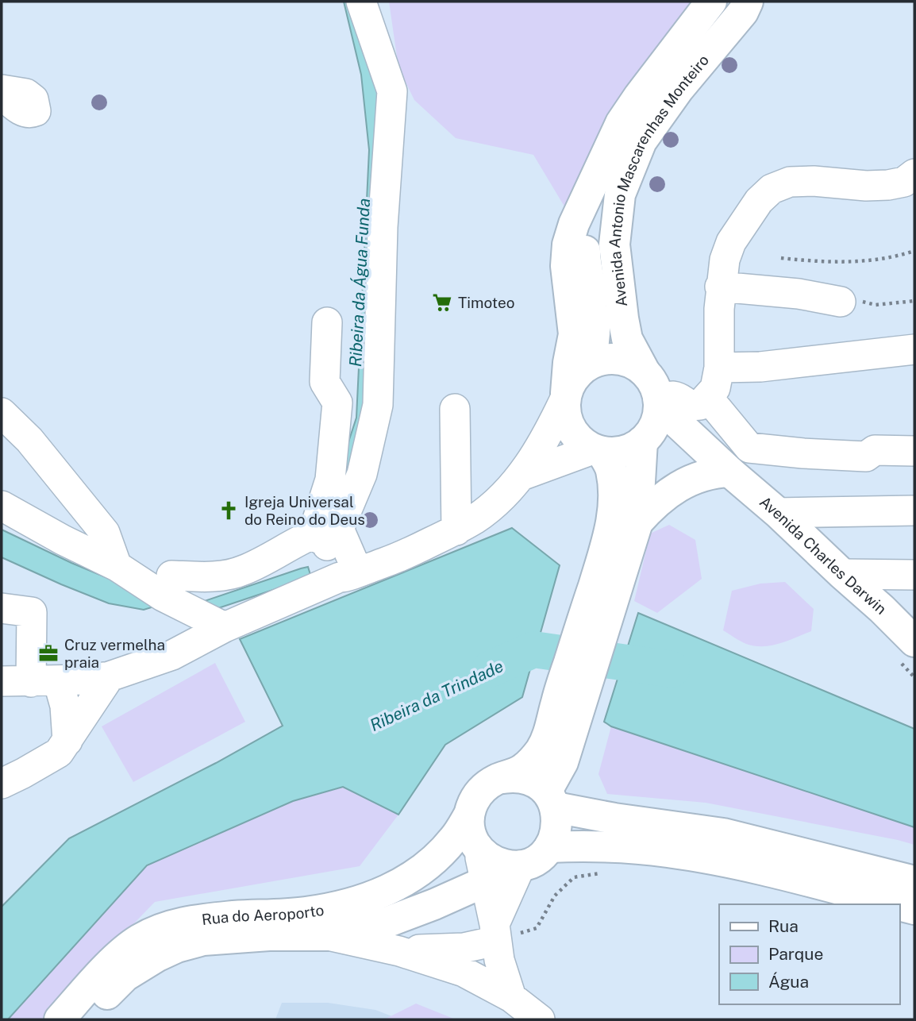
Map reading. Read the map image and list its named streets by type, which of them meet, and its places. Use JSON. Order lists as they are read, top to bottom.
{
  "streets": {
    "main road": ["Avenida Antonio Mascarenhas Monteiro", "Avenida Charles Darwin", "Rua do Aeroporto"]
  },
  "water": ["Ribeira da Água Funda", "Ribeira da Trindade"],
  "places": {
    "supermarket": ["Timoteo"],
    "church": ["Igreja Universal do Reino do Deus"],
    "office": ["Cruz vermelha praia"]
  },
  "legend": ["Rua", "Parque", "Água"]
}
